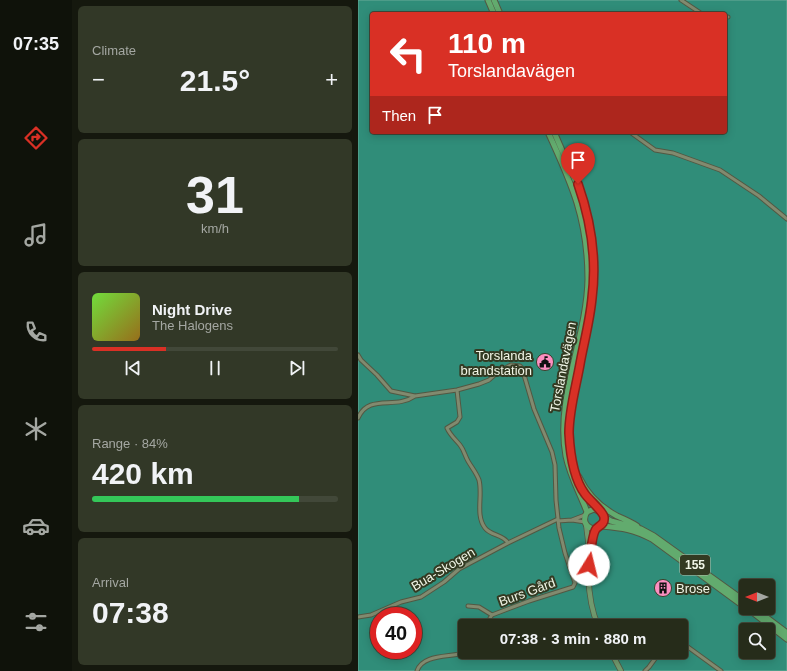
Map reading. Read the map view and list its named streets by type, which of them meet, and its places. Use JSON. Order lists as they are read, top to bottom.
{
  "streets": {
    "main road": ["Torslandavägen", "155"],
    "street": ["Bua-Skogen", "Burs Gård"]
  },
  "crossings": [
    ["Torslandavägen", "155"],
    ["Bua-Skogen", "Burs Gård"]
  ],
  "places": {
    "public building": ["Torslanda brandstation"],
    "building": ["Brose"]
  },
  "north": "left",
  "page": {
    "tabs": "07:35",
    "tile": [
      "Climate",
      ["31", "km/h"],
      ["Range · 84%", "420 km"],
      ["Arrival", "07:38"]
    ],
    "turn": ["110 m", "Torslandavägen"],
    "heat": ["−", "21.5°", "+"],
    "then": "Then",
    "song": ["Night Drive", "The Halogens"],
    "limit": "40",
    "trip": "07:38 · 3 min · 880 m"
  }
}
